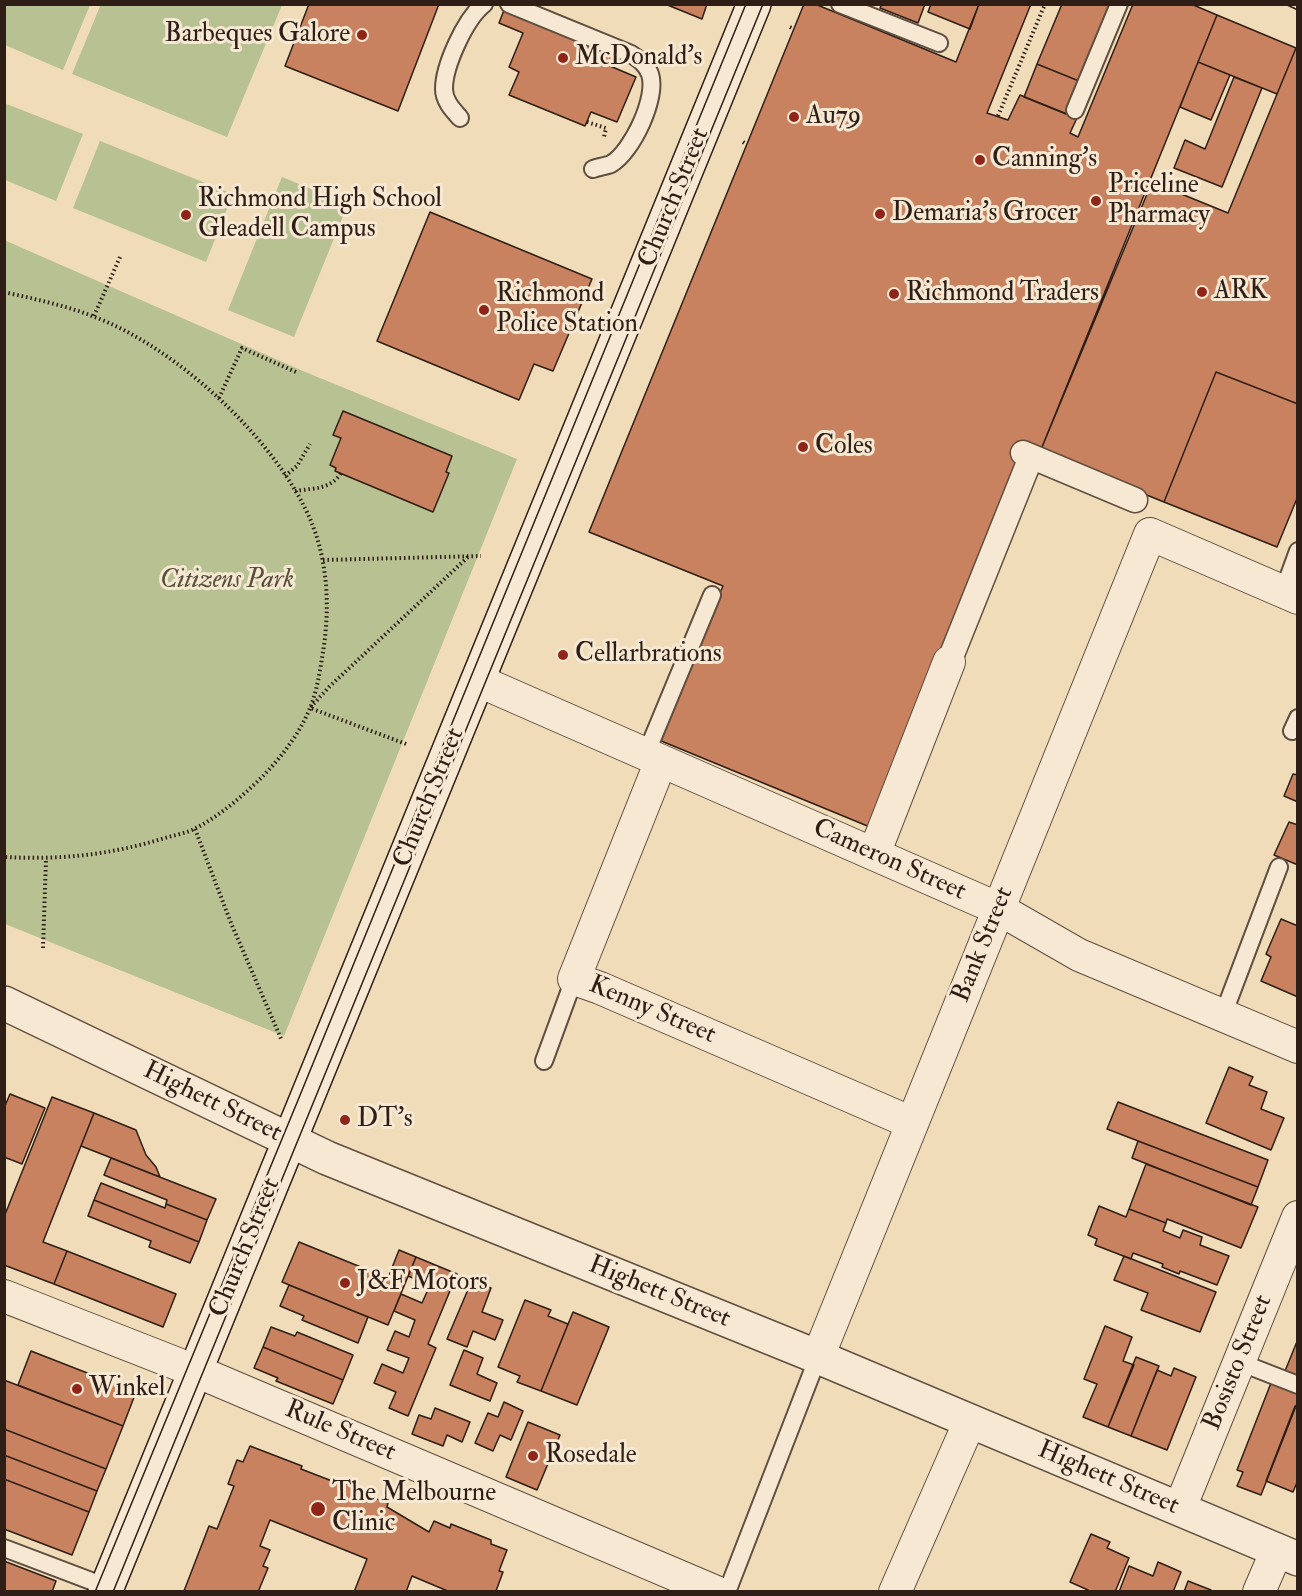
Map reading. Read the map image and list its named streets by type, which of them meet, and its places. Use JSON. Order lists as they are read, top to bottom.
{
  "streets": {
    "main road": ["Church Street", "Highett Street"],
    "street": [
      "Cameron Street",
      "Bank Street",
      "Kenny Street",
      "Bosisto Street",
      "Rule Street"
    ]
  },
  "crossings": [
    ["Church Street", "Cameron Street"],
    ["Church Street", "Highett Street"],
    ["Church Street", "Rule Street"],
    ["Cameron Street", "Bank Street"],
    ["Cameron Street", "Kenny Street"],
    ["Bank Street", "Kenny Street"],
    ["Bank Street", "Highett Street"],
    ["Highett Street", "Bosisto Street"]
  ],
  "parks": ["Citizens Park"],
  "places": [
    "Barbeques Galore",
    "McDonald's",
    "Au79",
    "Canning's",
    "Priceline Pharmacy",
    "Demaria's Grocer",
    "Richmond High School Gleadell Campus",
    "ARK",
    "Richmond Traders",
    "Richmond Police Station",
    "Coles",
    "Cellarbrations",
    "DT's",
    "J&F Motors",
    "Winkel",
    "Rosedale",
    "The Melbourne Clinic"
  ]
}
